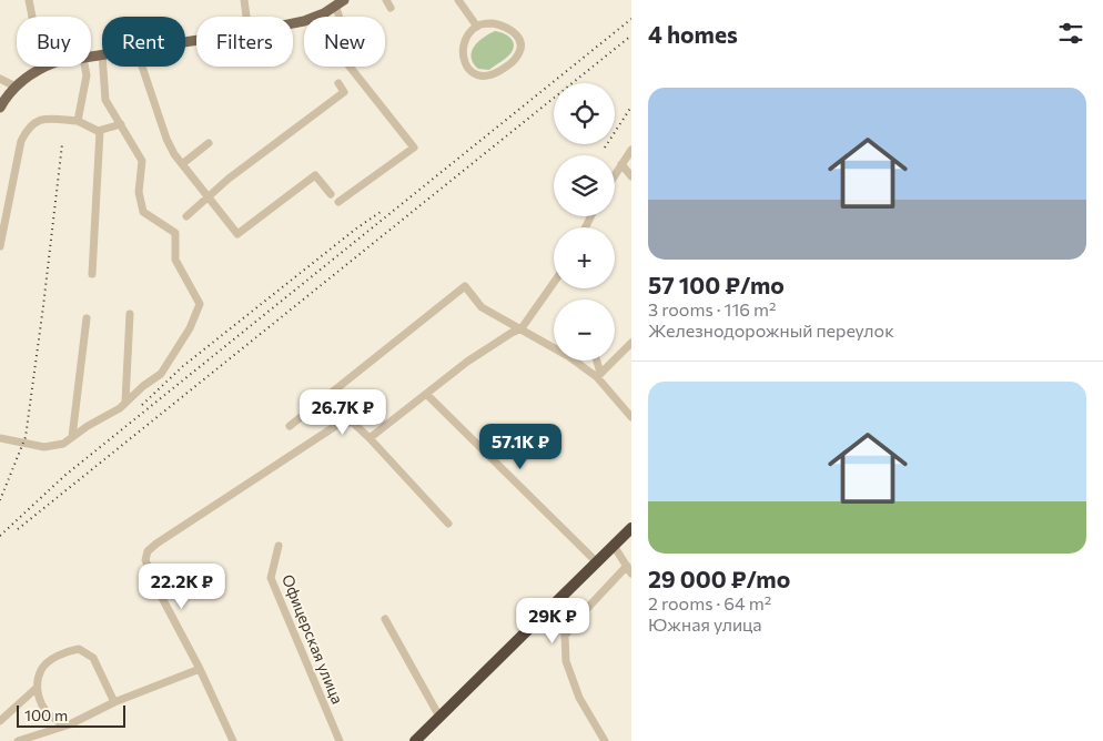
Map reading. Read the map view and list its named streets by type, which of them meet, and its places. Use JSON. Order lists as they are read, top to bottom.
{
  "streets": {
    "street": ["Офицерская улица"]
  },
  "scale_bar": "100 m",
  "page": {
    "heading": "4 homes",
    "chip": [
      "Buy",
      "Rent",
      "Filters",
      "New"
    ],
    "list": [
      {
        "name": "57 100 ₽/mo",
        "note": "3 rooms · 116 m² · Железнодорожный переулок"
      },
      {
        "name": "29 000 ₽/mo",
        "note": "2 rooms · 64 m² · Южная улица"
      }
    ],
    "map_buttons": ["+", "−"],
    "price": [
      "26.7K ₽",
      "57.1K ₽",
      "22.2K ₽",
      "29K ₽"
    ],
    "scale": "100 m"
  }
}
